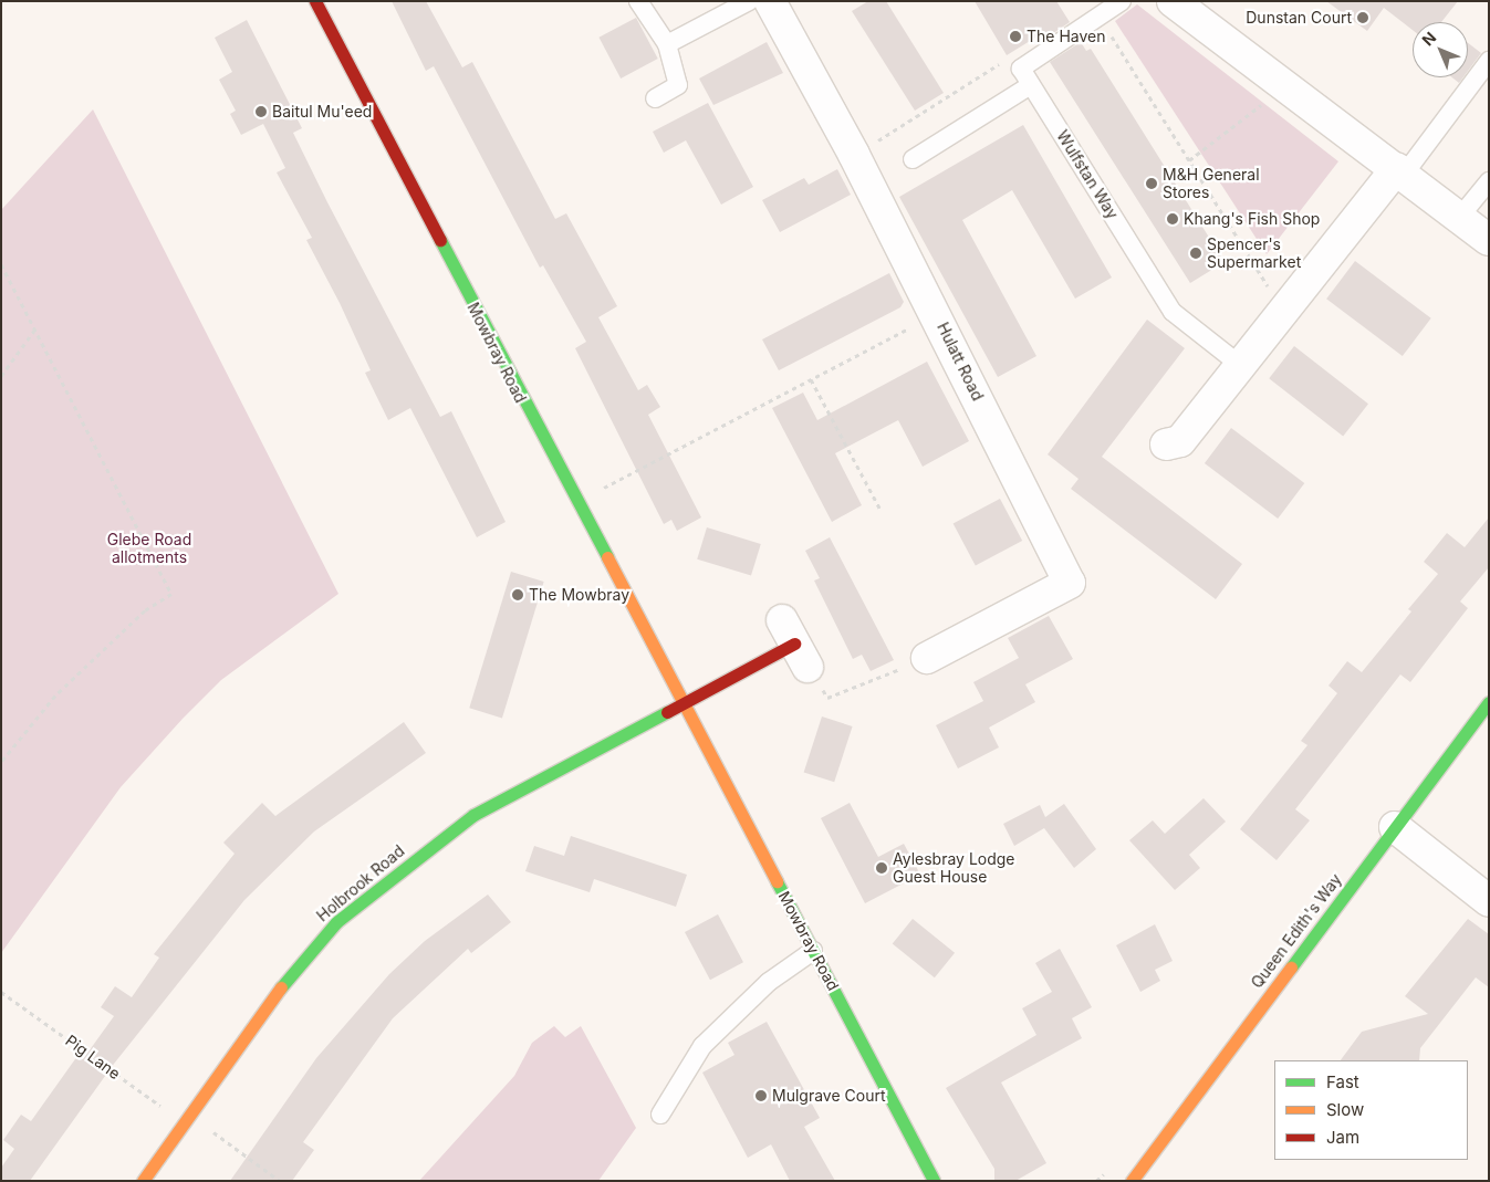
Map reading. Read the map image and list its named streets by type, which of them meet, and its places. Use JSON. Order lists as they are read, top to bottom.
{
  "streets": {
    "street": [
      "Mowbray Road",
      "Hulatt Road",
      "Holbrook Road",
      "Queen Edith's Way"
    ],
    "lane": ["Wulfstan Way"],
    "path": ["Pig Lane"]
  },
  "crossings": [
    ["Mowbray Road", "Holbrook Road"],
    ["Holbrook Road", "Pig Lane"]
  ],
  "parks": ["Glebe Road allotments"],
  "places": [
    "Dunstan Court",
    "The Haven",
    "Baitul Mu'eed",
    "M&H General Stores",
    "Khang's Fish Shop",
    "Spencer's Supermarket",
    "The Mowbray",
    "Aylesbray Lodge Guest House",
    "Mulgrave Court"
  ],
  "legend": ["Fast", "Slow", "Jam"],
  "north": "top left"
}
